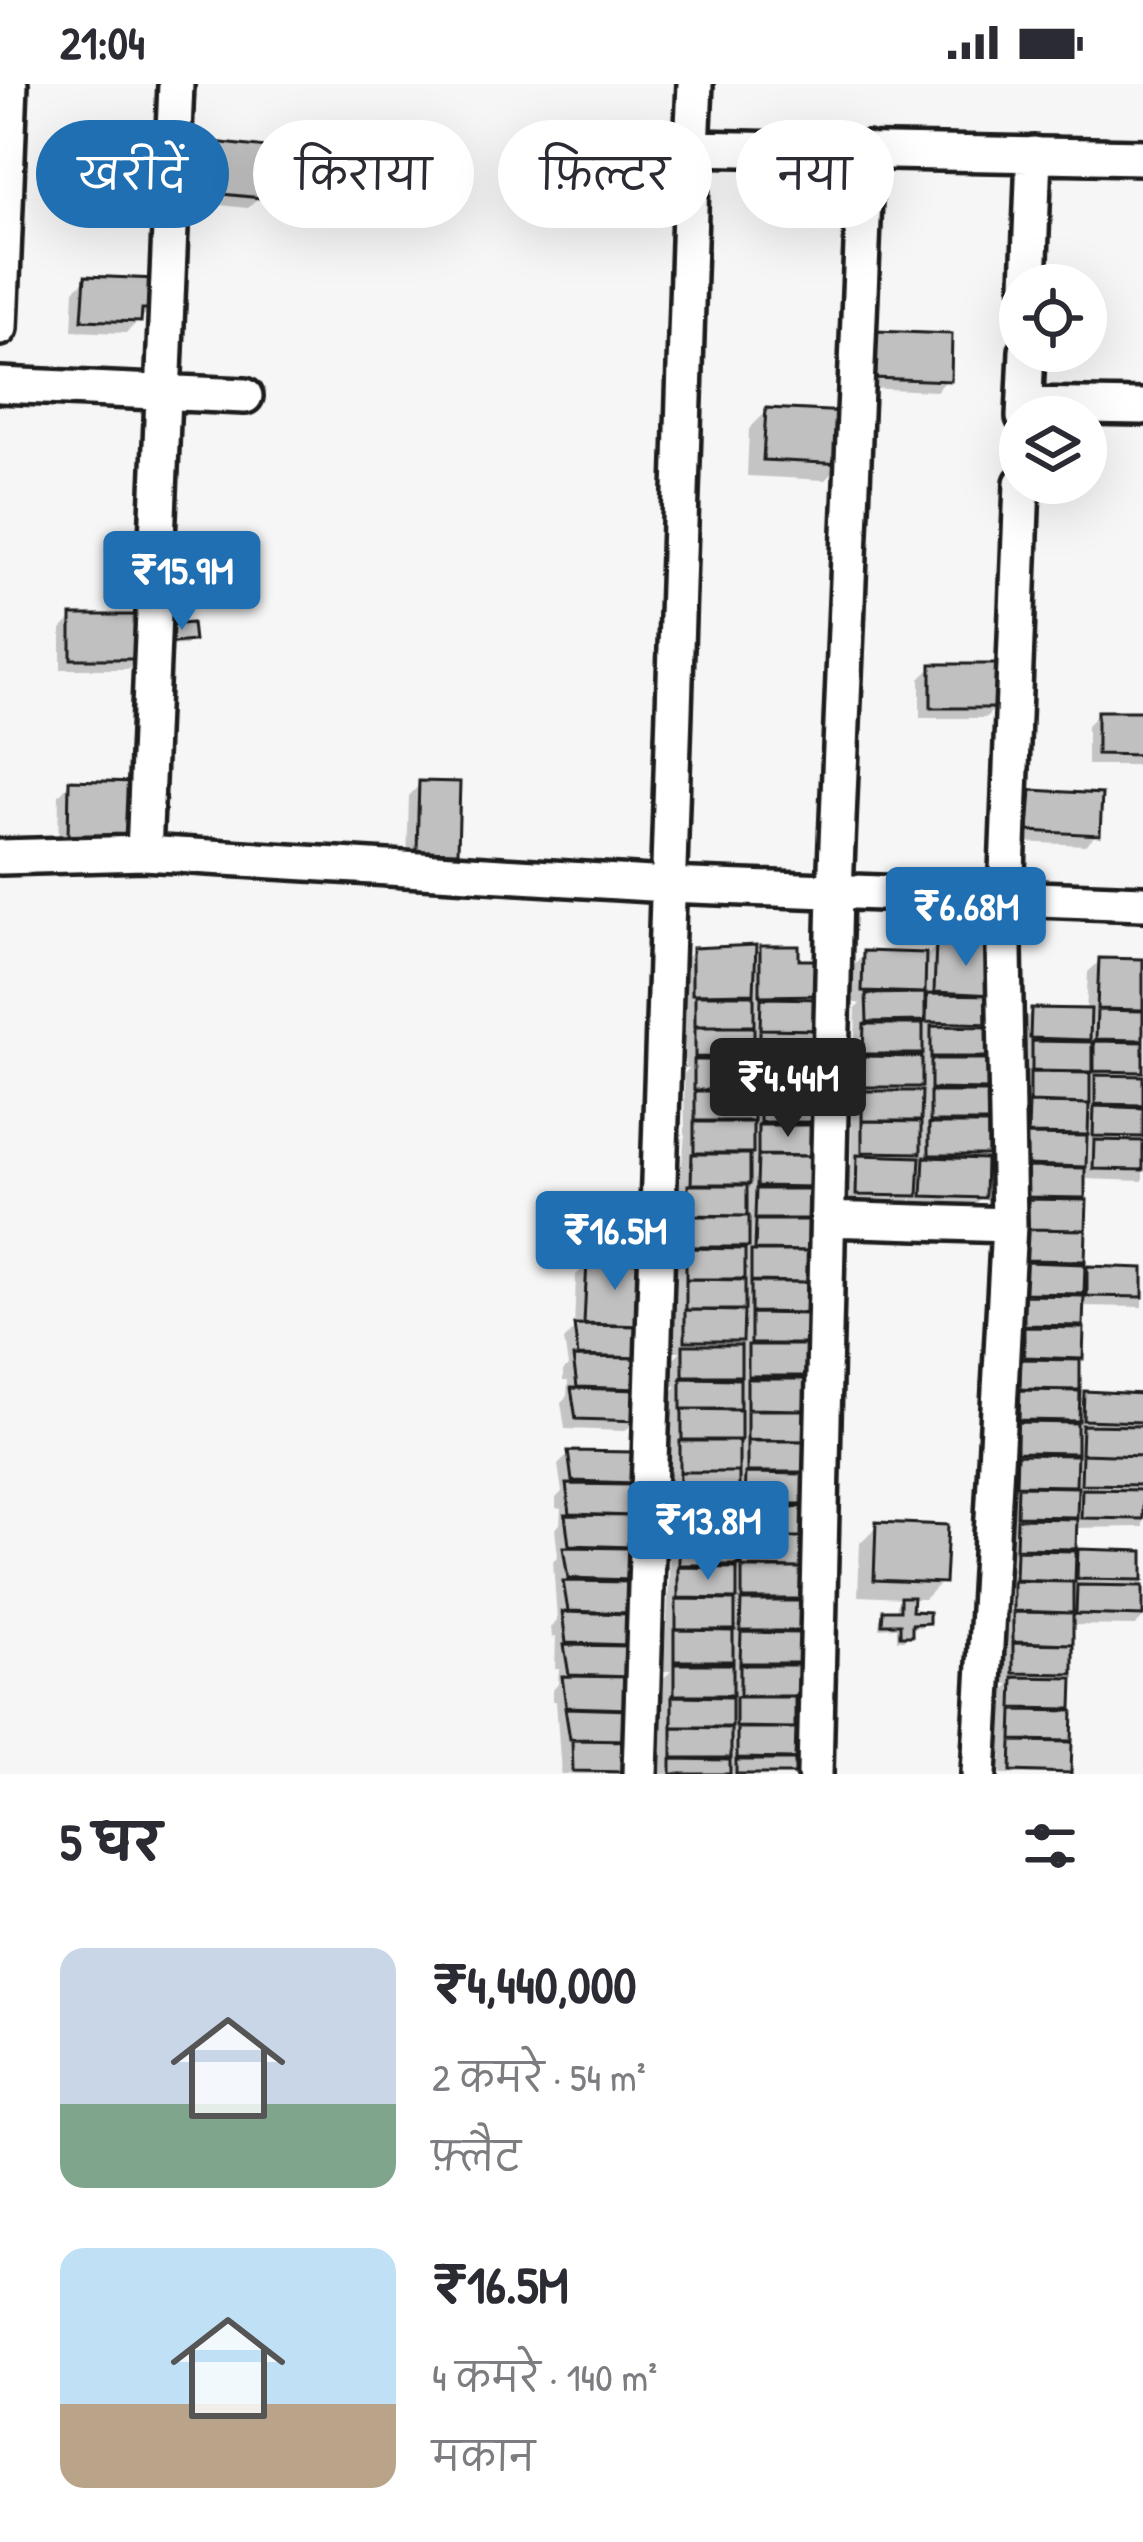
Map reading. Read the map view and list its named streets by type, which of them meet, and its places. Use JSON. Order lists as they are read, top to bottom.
{
  "page": {
    "status": "21:04",
    "chip": [
      "खरीदें",
      "किराया",
      "फ़िल्टर",
      "नया"
    ],
    "price": [
      "₹15.9M",
      "₹6.68M",
      "₹4.44M",
      "₹16.5M",
      "₹13.8M"
    ],
    "heading": "5 घर",
    "list": [
      {
        "name": "₹4,440,000",
        "note": "2 कमरे · 54 m² · फ़्लैट"
      },
      {
        "name": "₹16.5M",
        "note": "4 कमरे · 140 m² · मकान"
      }
    ]
  }
}
